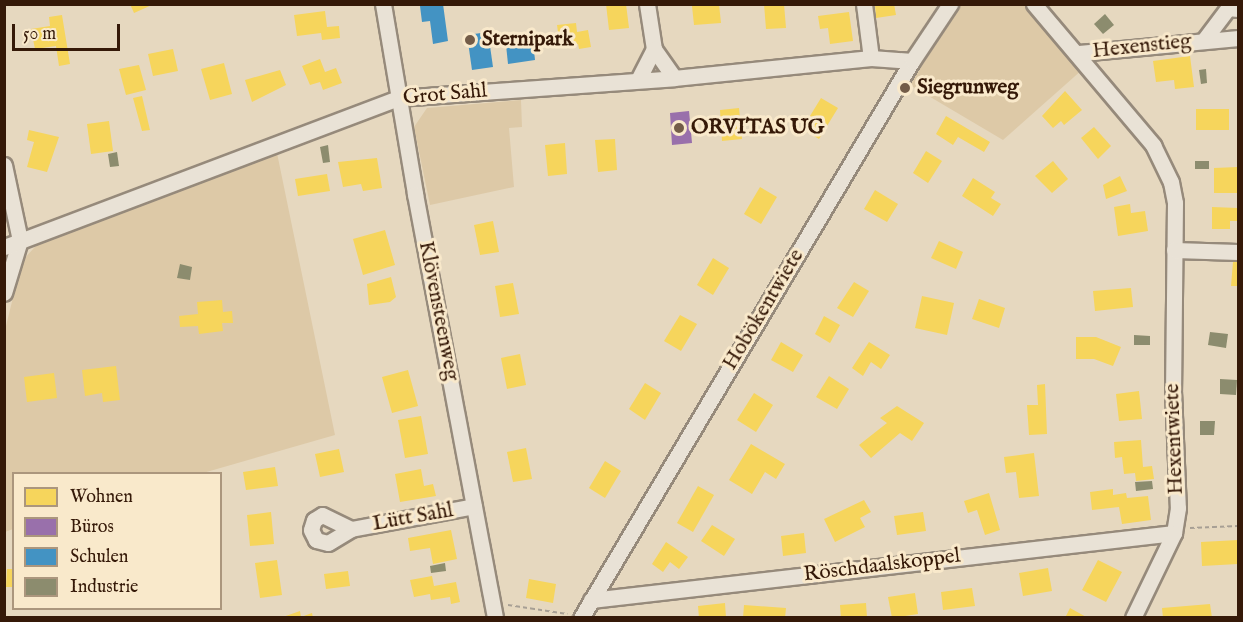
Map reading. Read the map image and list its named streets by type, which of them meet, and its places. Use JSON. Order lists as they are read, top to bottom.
{
  "streets": {
    "street": [
      "Hexenstieg",
      "Grot Sahl",
      "Hobökentwiete",
      "Klövensteenweg",
      "Hexentwiete",
      "Lütt Sahl",
      "Röschdaalskoppel"
    ]
  },
  "crossings": [
    ["Hexenstieg", "Hexentwiete"],
    ["Grot Sahl", "Hobökentwiete"],
    ["Grot Sahl", "Klövensteenweg"],
    ["Hobökentwiete", "Röschdaalskoppel"],
    ["Klövensteenweg", "Lütt Sahl"],
    ["Hexentwiete", "Röschdaalskoppel"]
  ],
  "places": ["Sternipark", "Siegrunweg", "ORVITAS UG"],
  "legend": [
    "Wohnen",
    "Büros",
    "Schulen",
    "Industrie"
  ],
  "scale_bar": "50 m"
}
